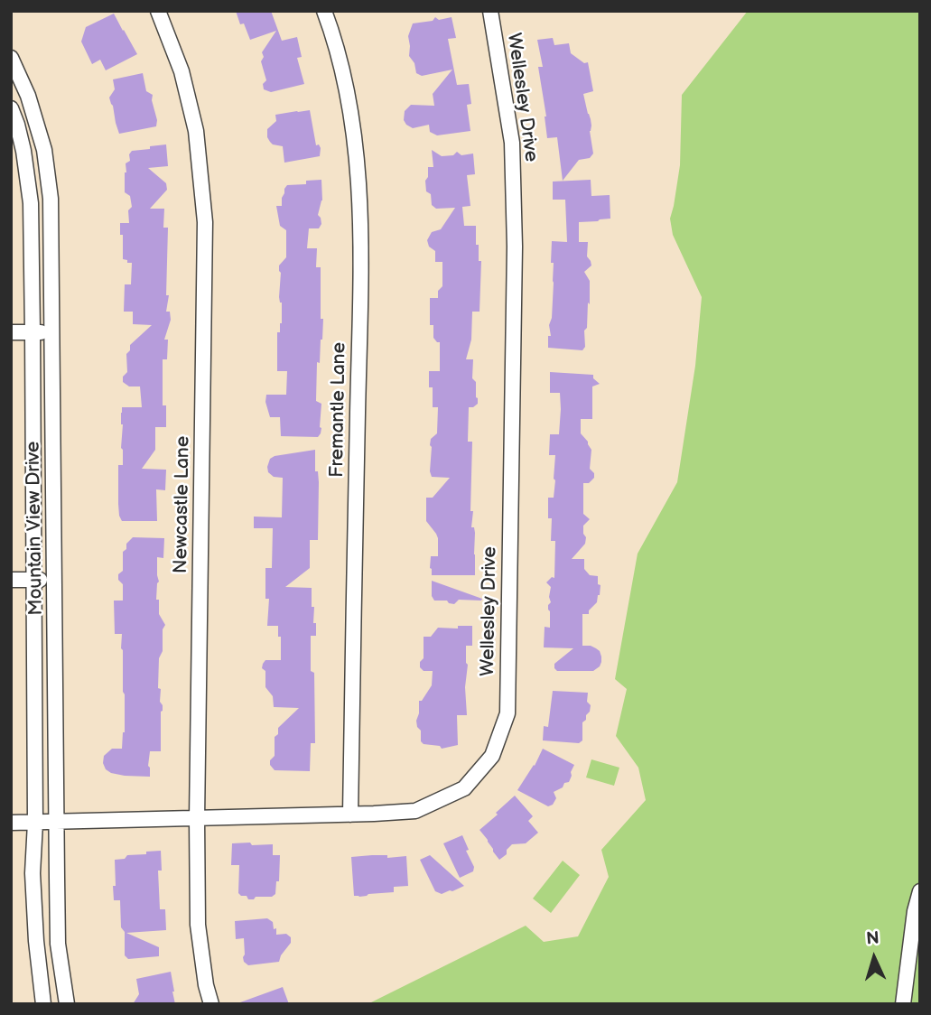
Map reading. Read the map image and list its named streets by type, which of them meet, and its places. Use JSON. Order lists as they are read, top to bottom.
{
  "streets": {
    "street": [
      "Wellesley Drive",
      "Fremantle Lane",
      "Newcastle Lane",
      "Mountain View Drive"
    ]
  },
  "crossings": [
    ["Wellesley Drive", "Fremantle Lane"],
    ["Wellesley Drive", "Newcastle Lane"],
    ["Wellesley Drive", "Mountain View Drive"]
  ],
  "north": "top"
}
